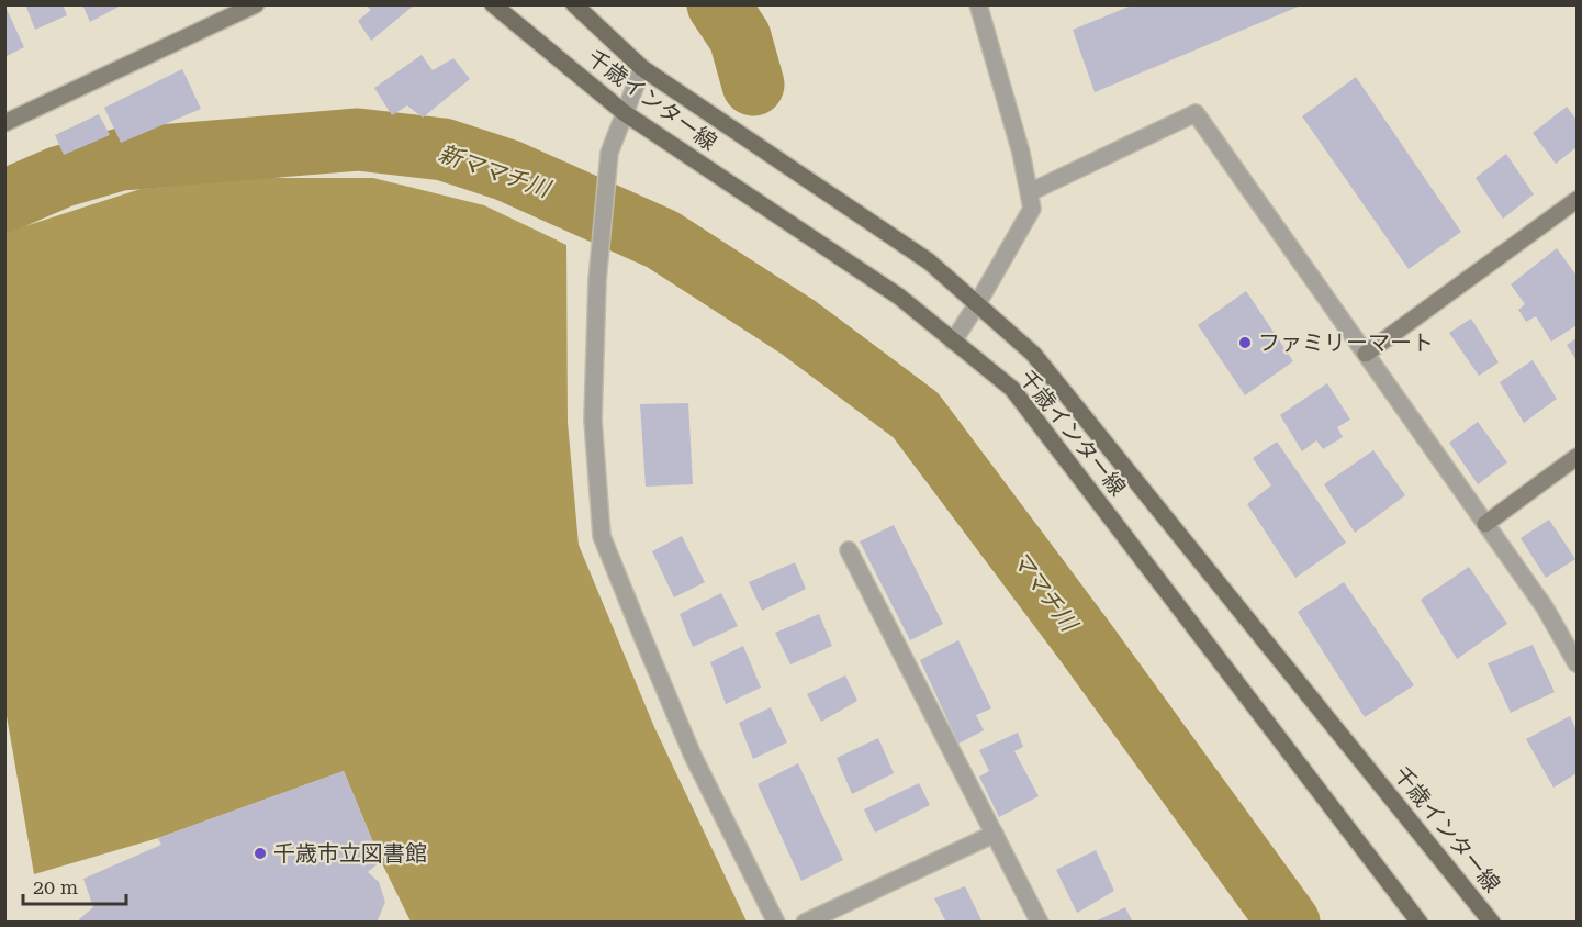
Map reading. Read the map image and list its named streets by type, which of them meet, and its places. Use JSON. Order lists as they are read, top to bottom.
{
  "streets": {
    "main road": ["千歳インター線"]
  },
  "water": ["新ママチ川", "ママチ川"],
  "places": ["ファミリーマート", "千歳市立図書館"],
  "scale_bar": "20 m"
}
